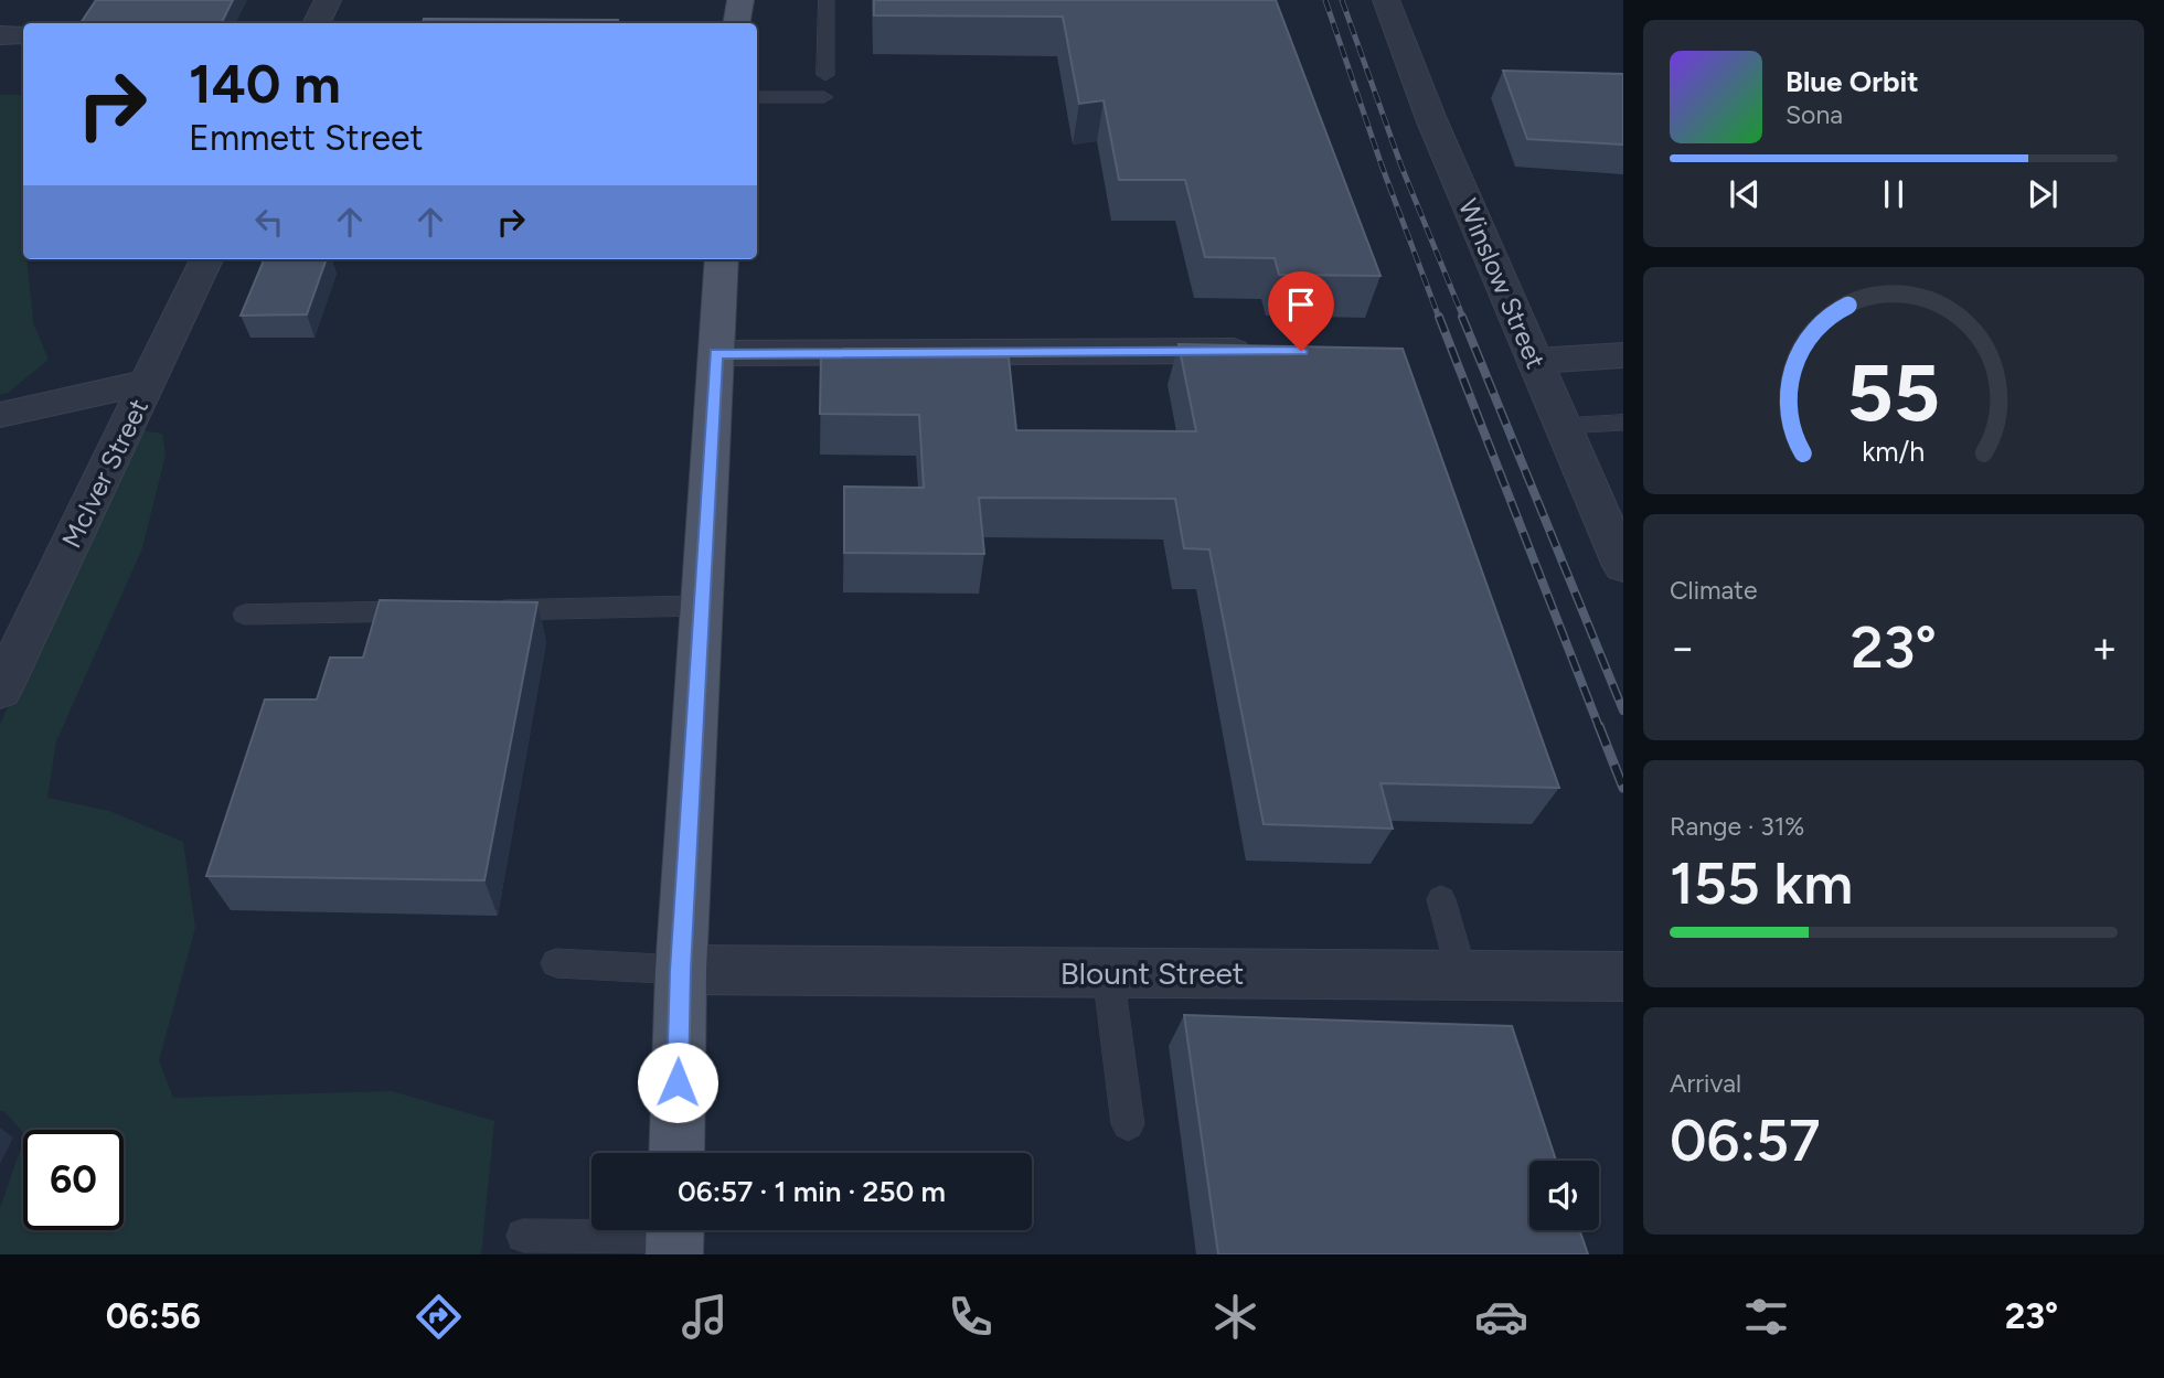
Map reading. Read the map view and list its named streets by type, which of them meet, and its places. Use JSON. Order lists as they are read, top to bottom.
{
  "streets": {
    "street": ["Winslow Street", "McIver Street", "Blount Street"]
  },
  "page": {
    "turn": ["140 m", "Emmett Street"],
    "song": ["Blue Orbit", "Sona"],
    "tile": [
      "Climate",
      ["Range · 31%", "155 km"],
      ["Arrival", "06:57"]
    ],
    "heat": ["−", "23°", "+"],
    "limit": "60",
    "trip": "06:57 · 1 min · 250 m",
    "tabs": ["06:56", "23°"],
    "gauge": ["55", "km/h"]
  }
}
